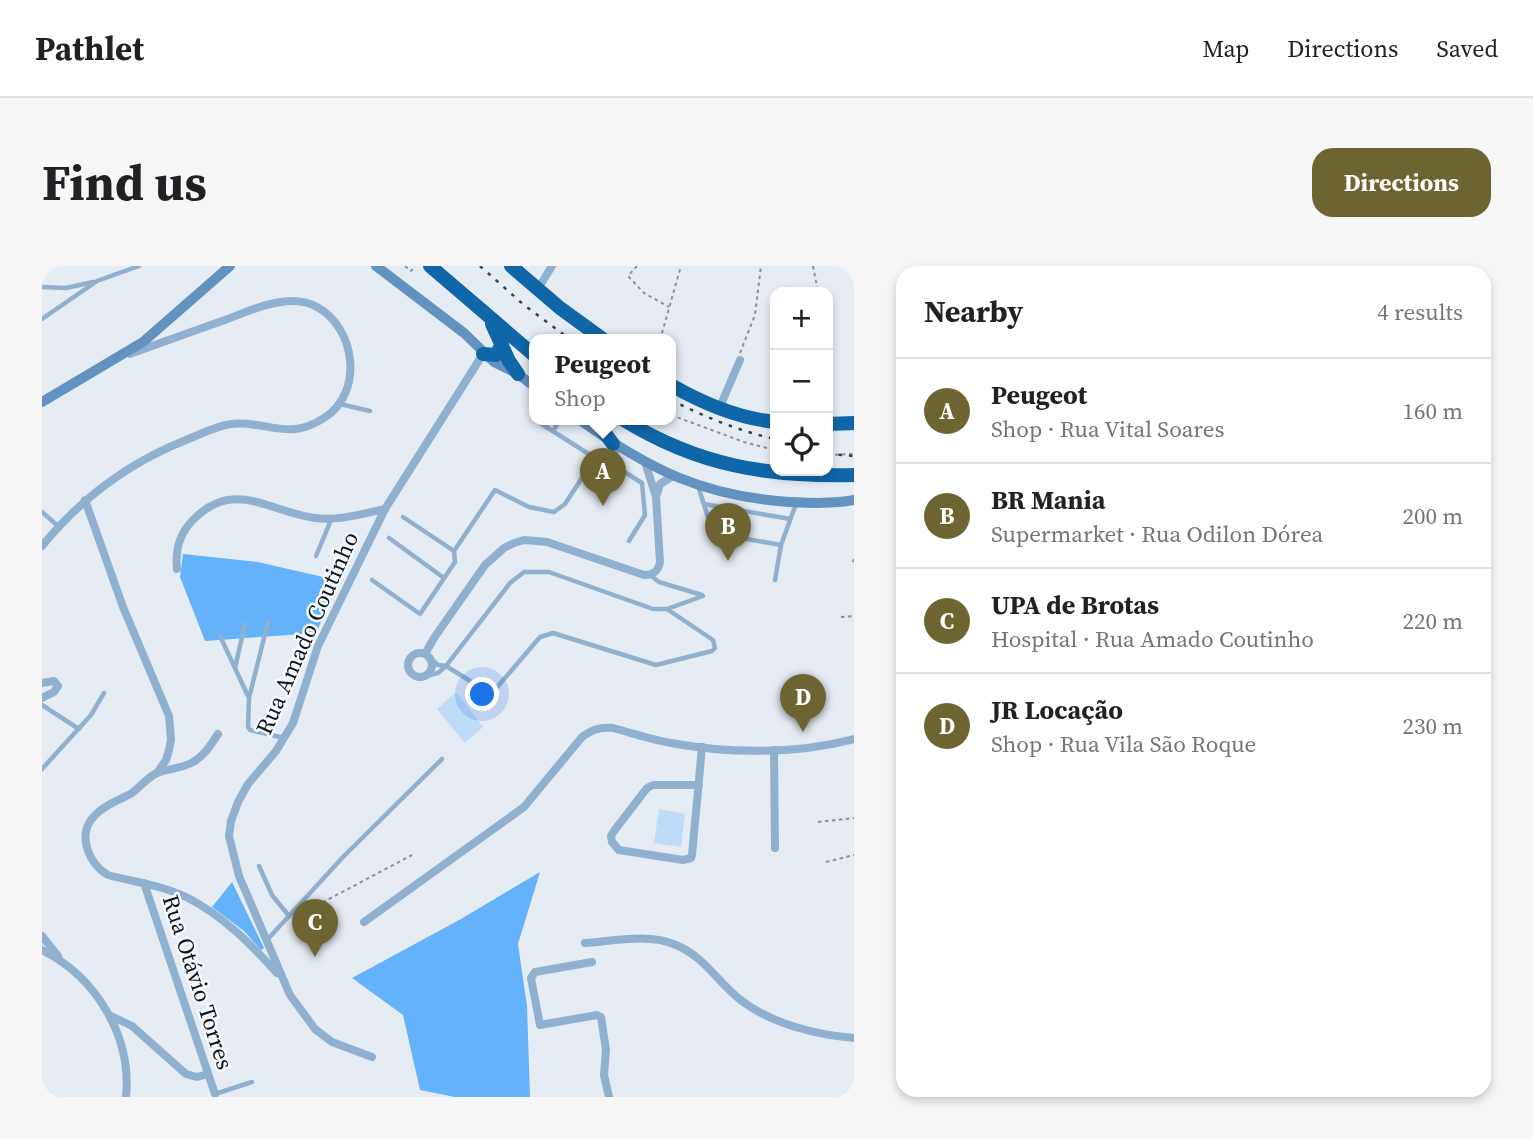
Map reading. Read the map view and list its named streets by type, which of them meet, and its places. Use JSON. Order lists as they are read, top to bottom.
{
  "streets": {
    "street": ["Rua Amado Coutinho", "Rua Otávio Torres"]
  },
  "page": {
    "header": "Pathlet",
    "nav": ["Map", "Directions", "Saved"],
    "buttons": "Directions",
    "title": "Find us",
    "heading": ["Nearby", "4 results"],
    "map_buttons": ["+", "−"],
    "popup": ["Peugeot", "Shop"],
    "list": [
      {
        "mark": "A",
        "name": "Peugeot",
        "note": "Shop · Rua Vital Soares",
        "value": "160 m"
      },
      {
        "mark": "B",
        "name": "BR Mania",
        "note": "Supermarket · Rua Odilon Dórea",
        "value": "200 m"
      },
      {
        "mark": "C",
        "name": "UPA de Brotas",
        "note": "Hospital · Rua Amado Coutinho",
        "value": "220 m"
      },
      {
        "mark": "D",
        "name": "JR Locação",
        "note": "Shop · Rua Vila São Roque",
        "value": "230 m"
      }
    ],
    "pins": [
      "A",
      "B",
      "D",
      "C"
    ]
  }
}
